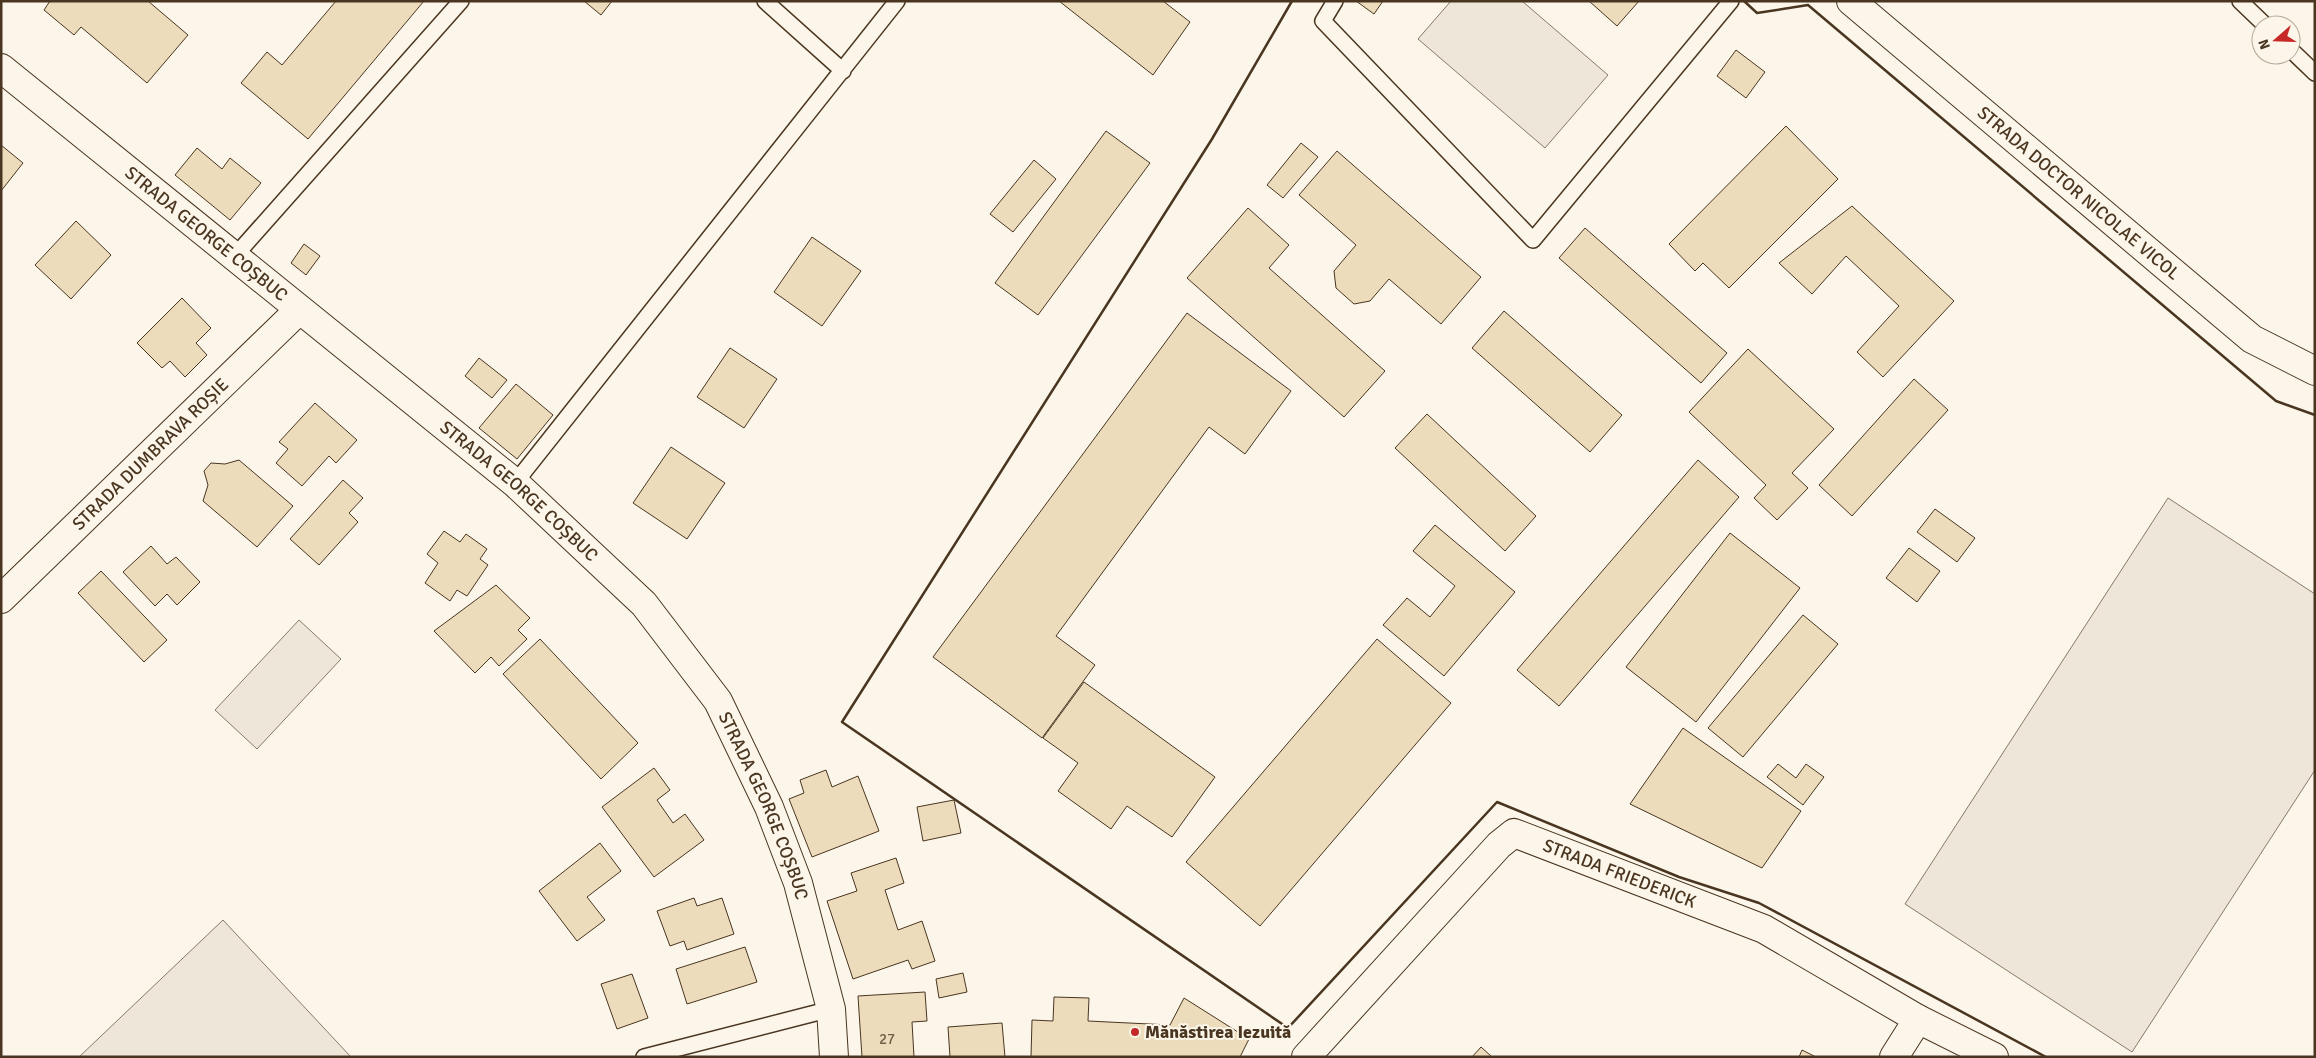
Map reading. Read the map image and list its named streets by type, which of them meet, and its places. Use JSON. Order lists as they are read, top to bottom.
{
  "streets": {
    "street": [
      "STRADA DOCTOR NICOLAE VICOL",
      "STRADA GEORGE COȘBUC",
      "STRADA DUMBRAVA ROȘIE",
      "STRADA FRIEDERICK"
    ]
  },
  "crossings": [
    ["STRADA GEORGE COȘBUC", "STRADA DUMBRAVA ROȘIE"]
  ],
  "places": ["Mănăstirea Iezuită"],
  "house_numbers": ["27"],
  "north": "left"
}
